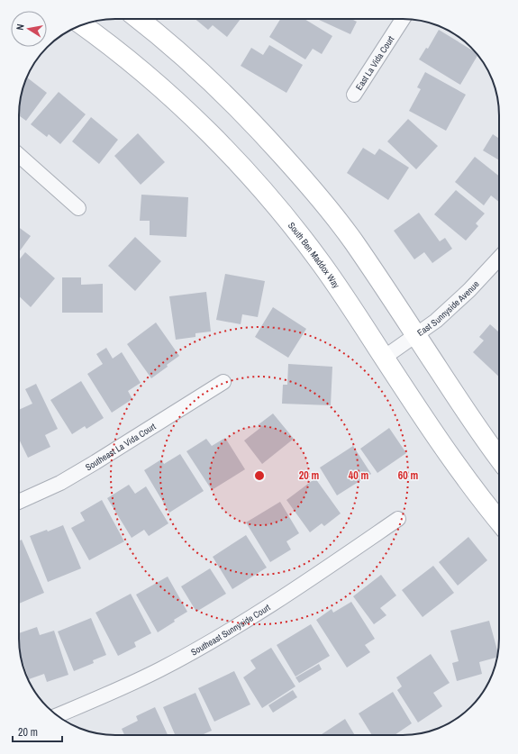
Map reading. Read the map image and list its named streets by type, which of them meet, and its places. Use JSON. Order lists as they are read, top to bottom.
{
  "streets": {
    "main road": ["South Ben Maddox Way"],
    "street": [
      "East La Vida Court",
      "East Sunnyside Avenue",
      "Southeast La Vida Court",
      "Southeast Sunnyside Court"
    ]
  },
  "crossings": [
    ["South Ben Maddox Way", "East Sunnyside Avenue"]
  ],
  "scale_bar": "20 m",
  "north": "left",
  "rings": ["20 m", "40 m", "60 m"]
}
